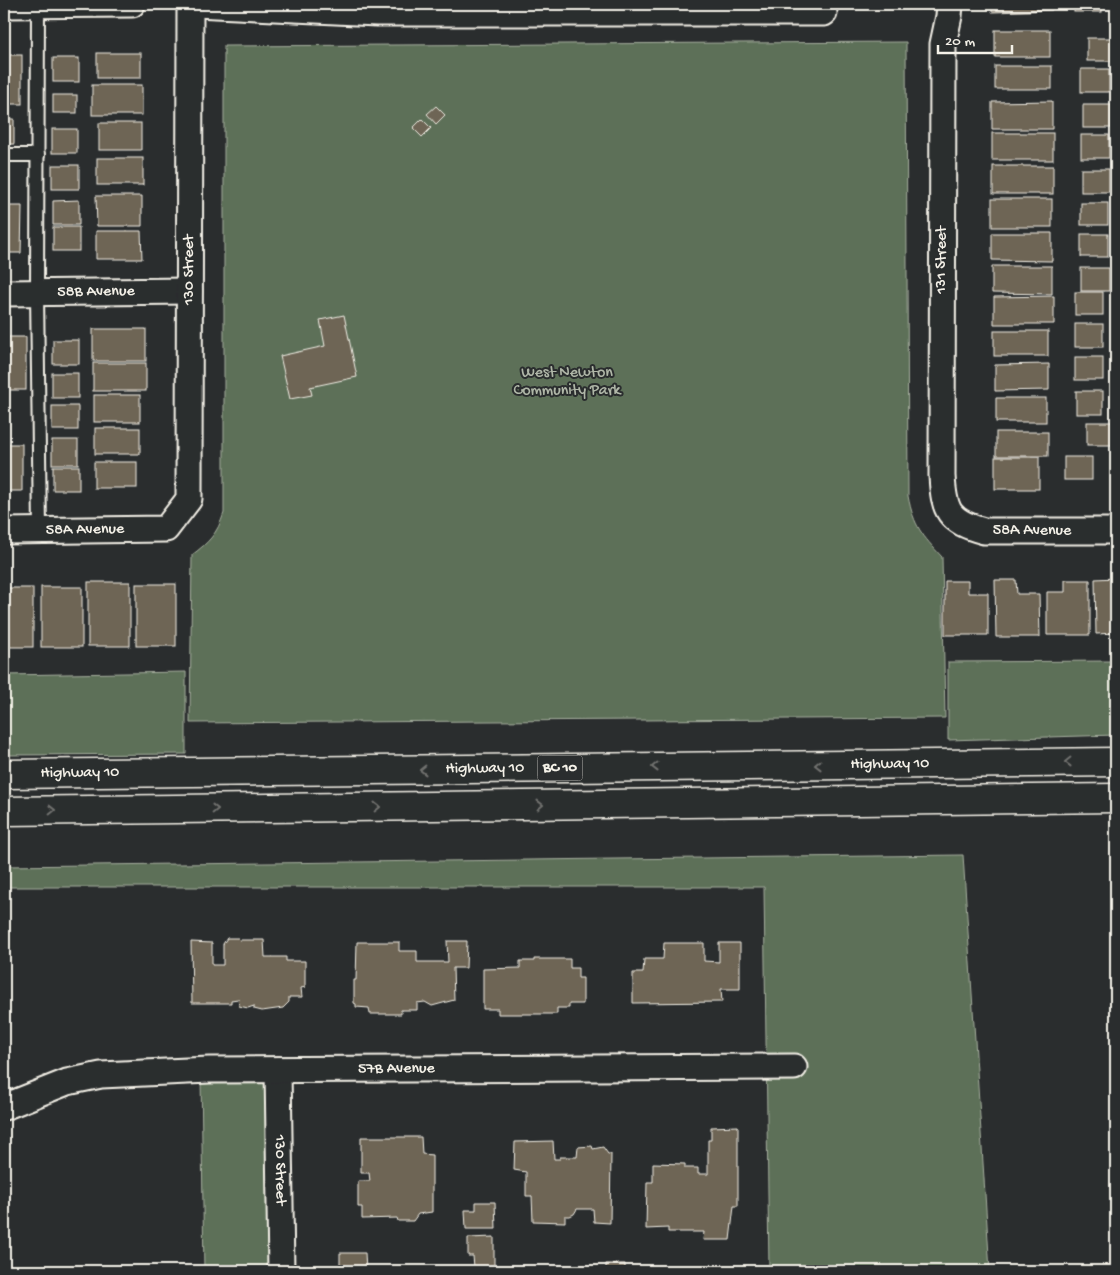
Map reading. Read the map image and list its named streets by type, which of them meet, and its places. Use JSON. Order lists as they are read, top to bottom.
{
  "streets": {
    "highway": ["Highway 10", "BC 10"],
    "street": [
      "131 Street",
      "130 Street",
      "58B Avenue",
      "58A Avenue",
      "57B Avenue"
    ]
  },
  "crossings": [
    ["131 Street", "58A Avenue"],
    ["130 Street", "58B Avenue"],
    ["130 Street", "58A Avenue"],
    ["130 Street", "57B Avenue"]
  ],
  "parks": ["West Newton Community Park"],
  "scale_bar": "20 m"
}
